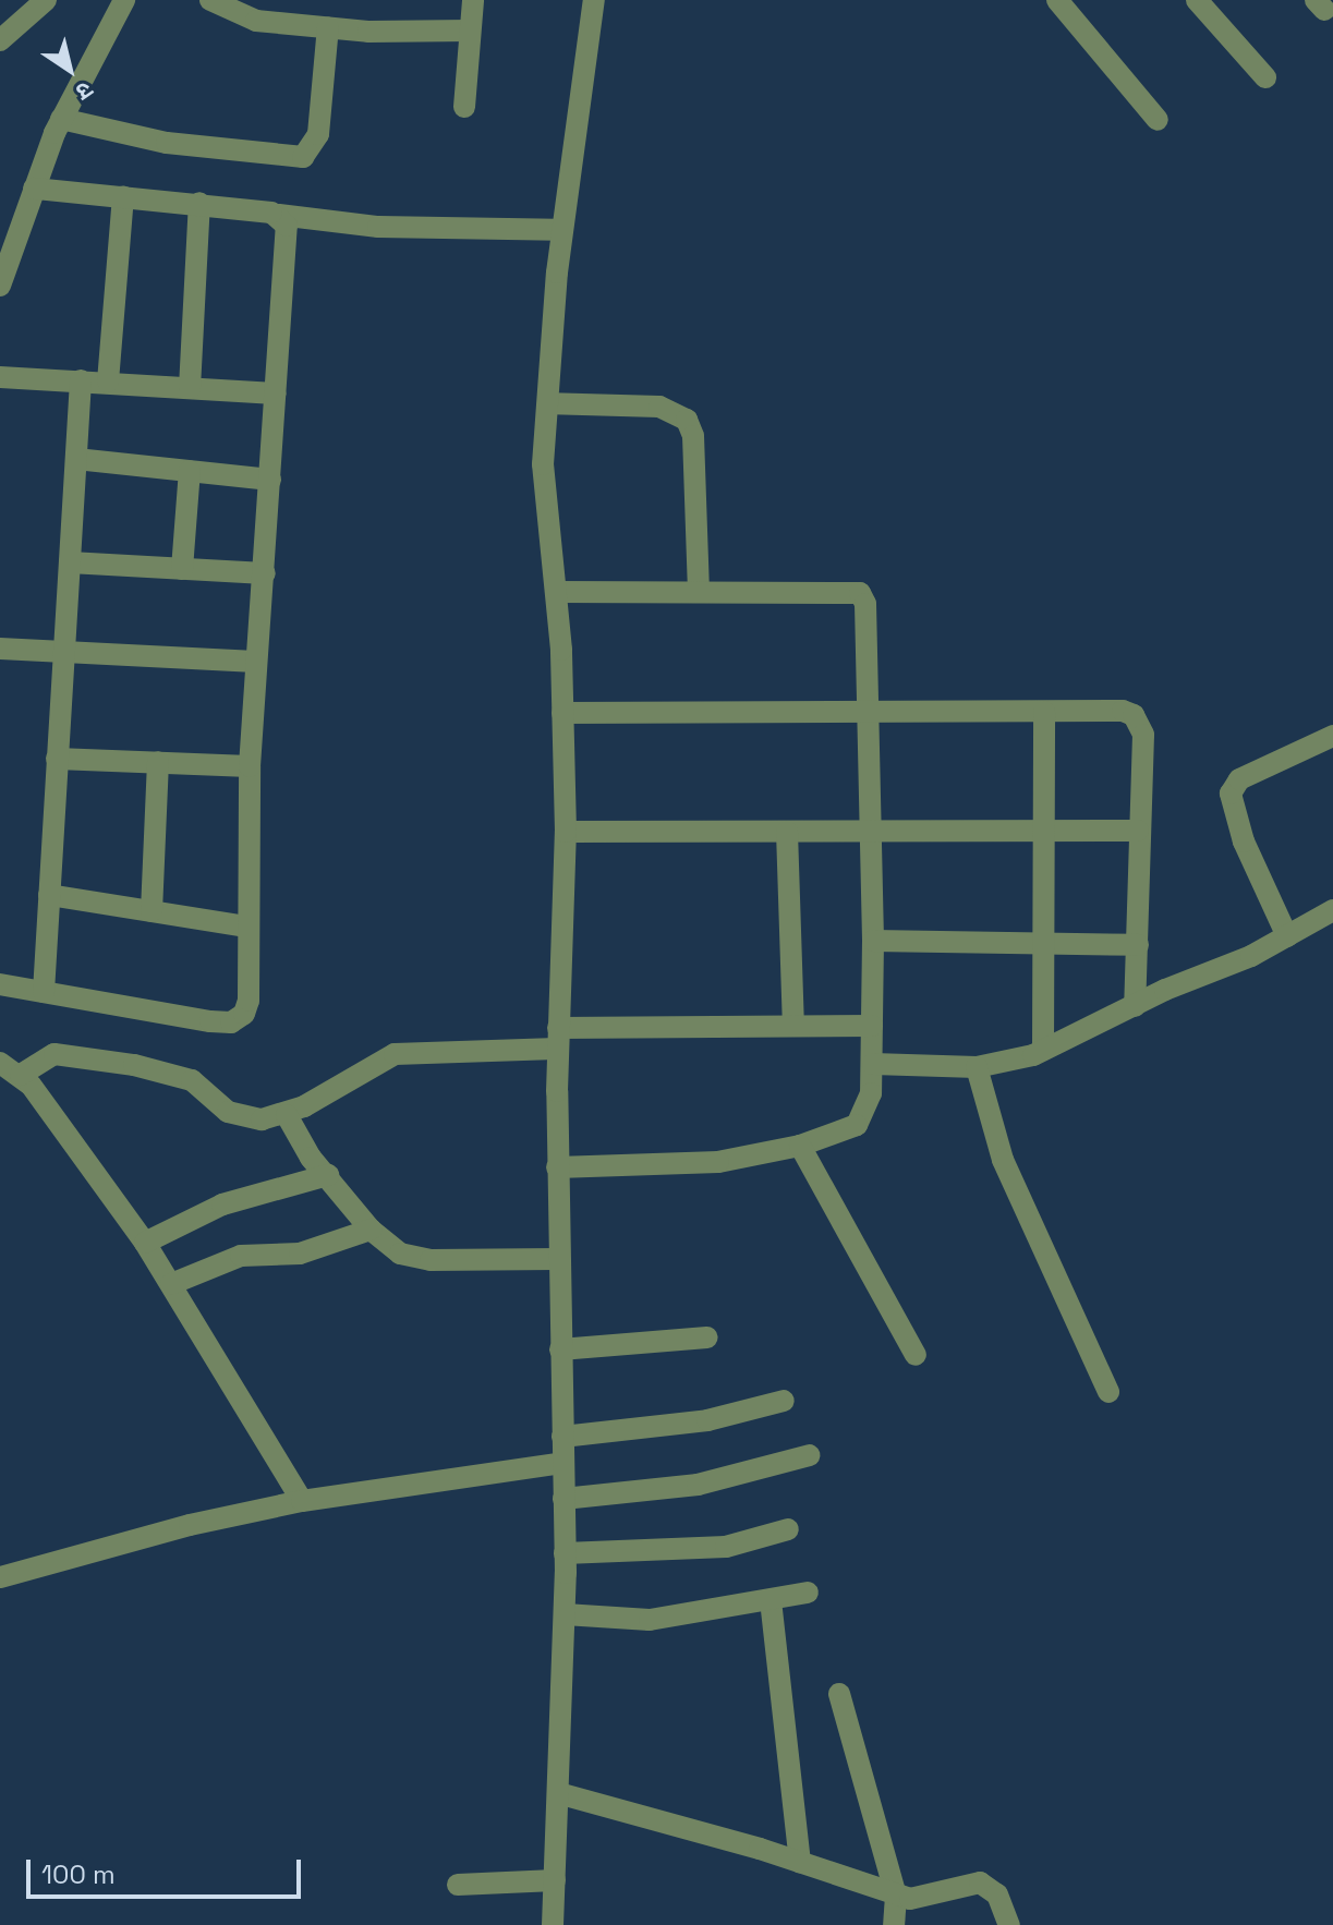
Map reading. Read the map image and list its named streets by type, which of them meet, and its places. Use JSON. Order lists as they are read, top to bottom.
{
  "scale_bar": "100 m",
  "north": "bottom right"
}
